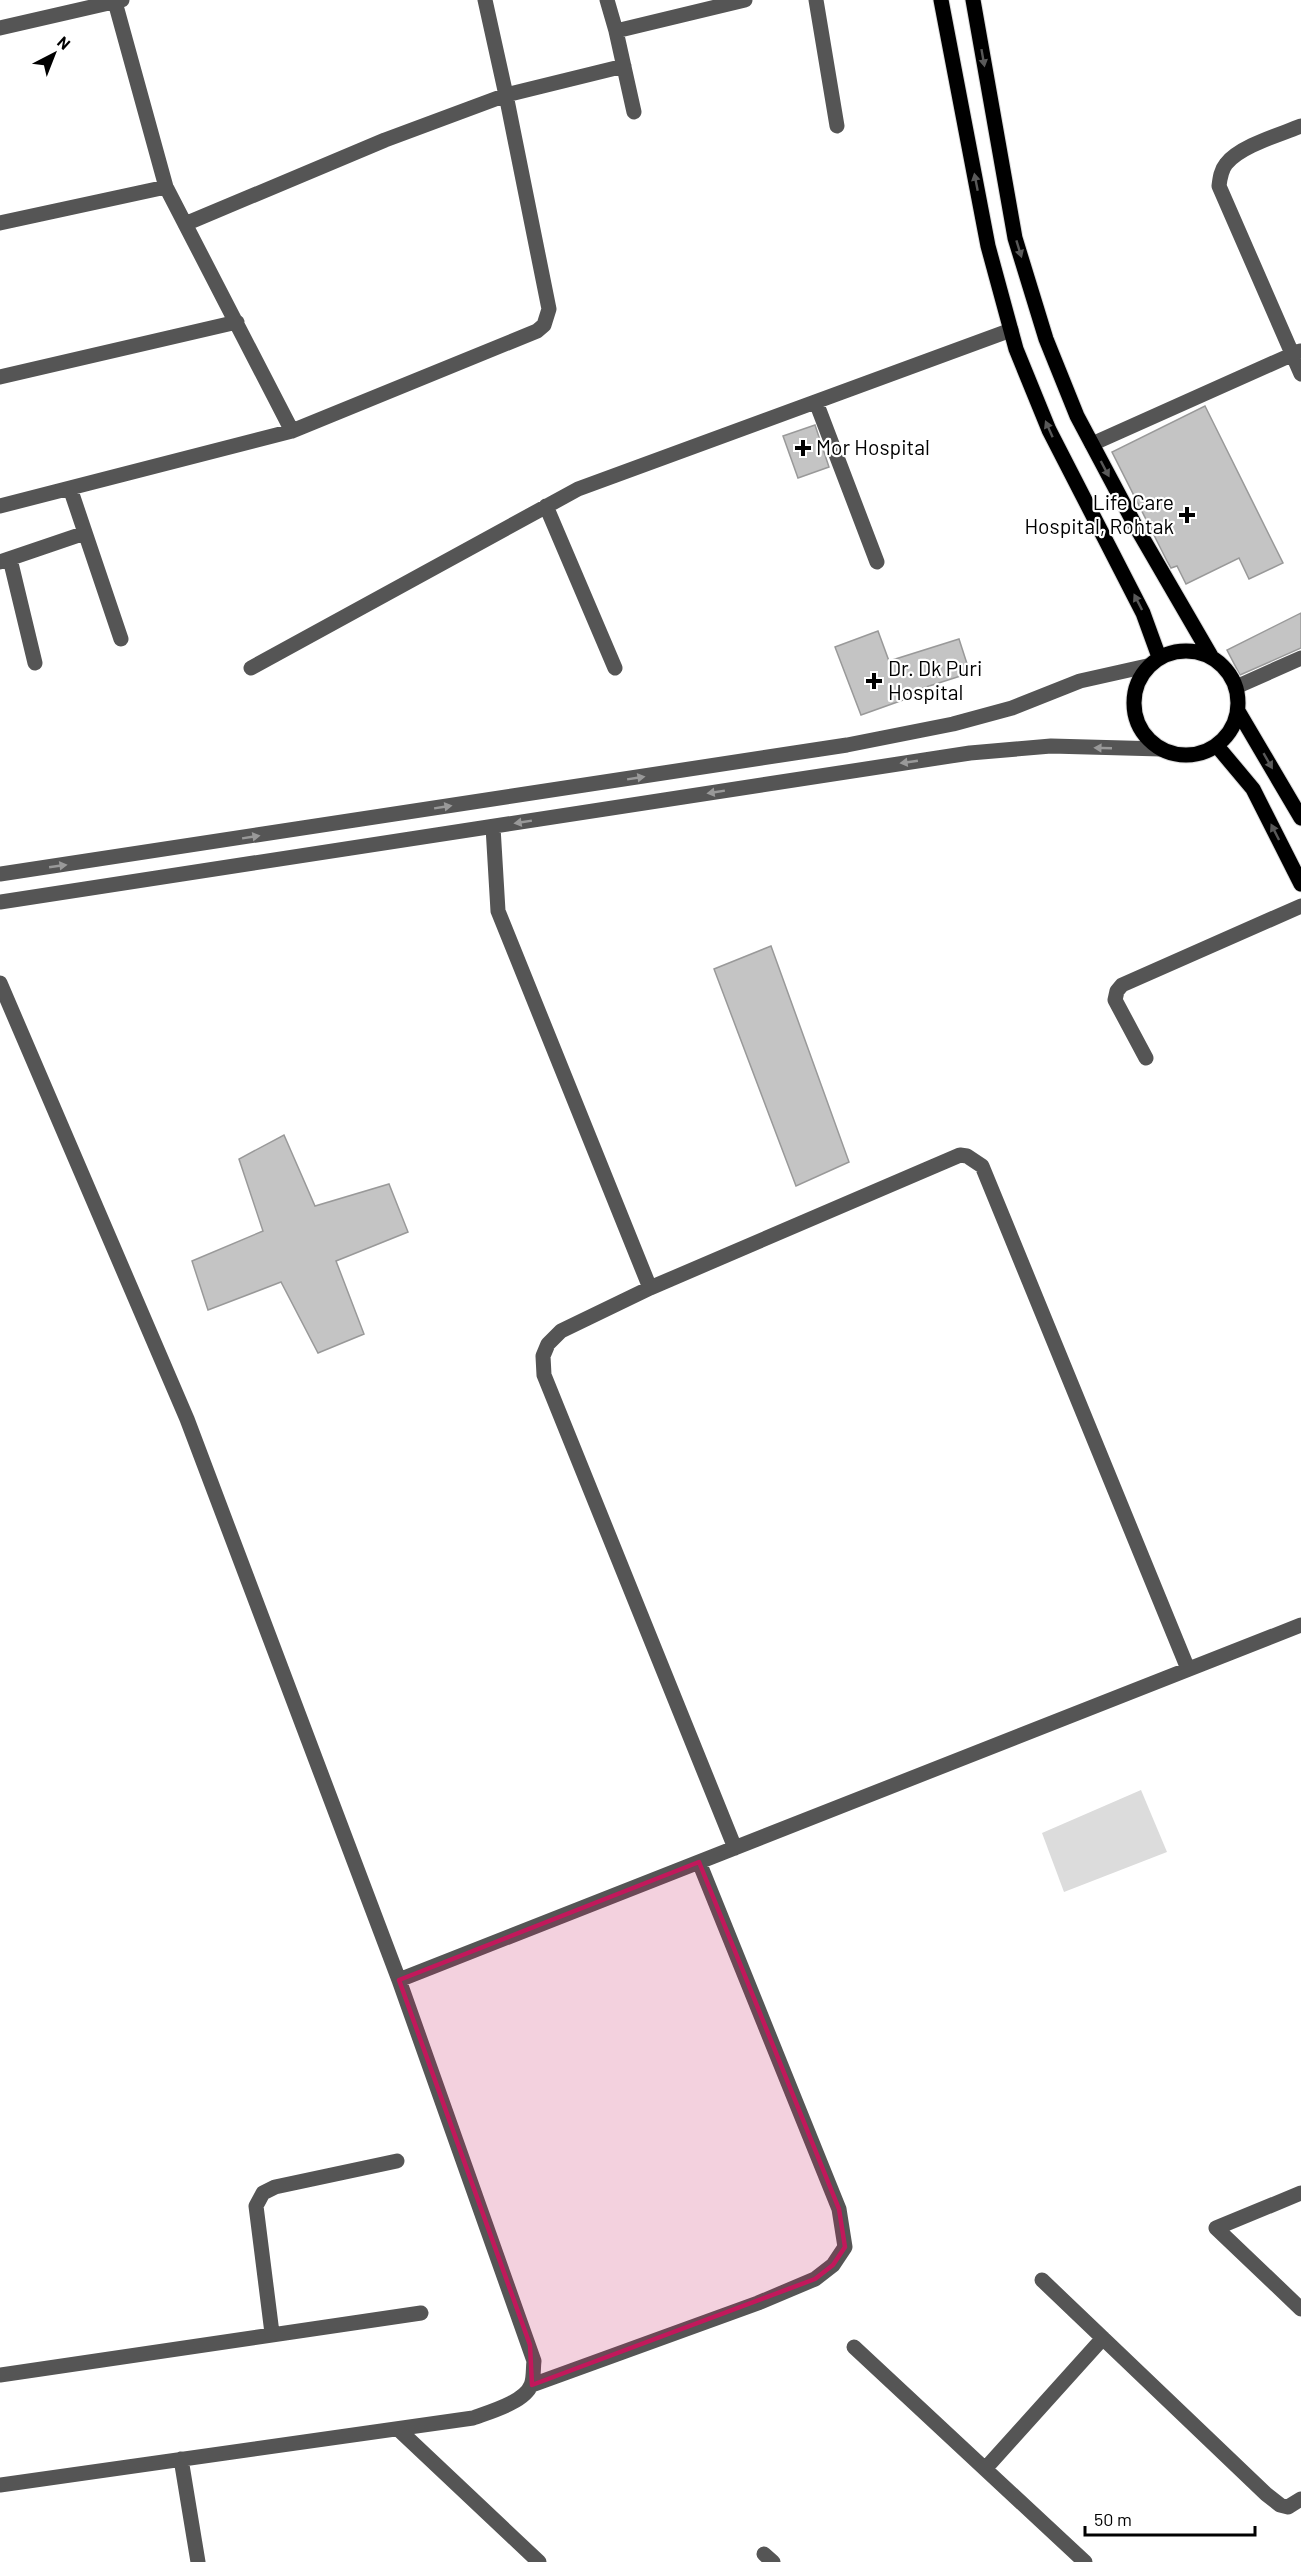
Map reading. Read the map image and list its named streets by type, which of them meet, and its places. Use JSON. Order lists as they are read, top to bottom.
{
  "places": {
    "health": ["Mor Hospital", "Life Care Hospital, Rohtak", "Dr. Dk Puri Hospital"]
  },
  "scale_bar": "50 m",
  "north": "top right"
}
